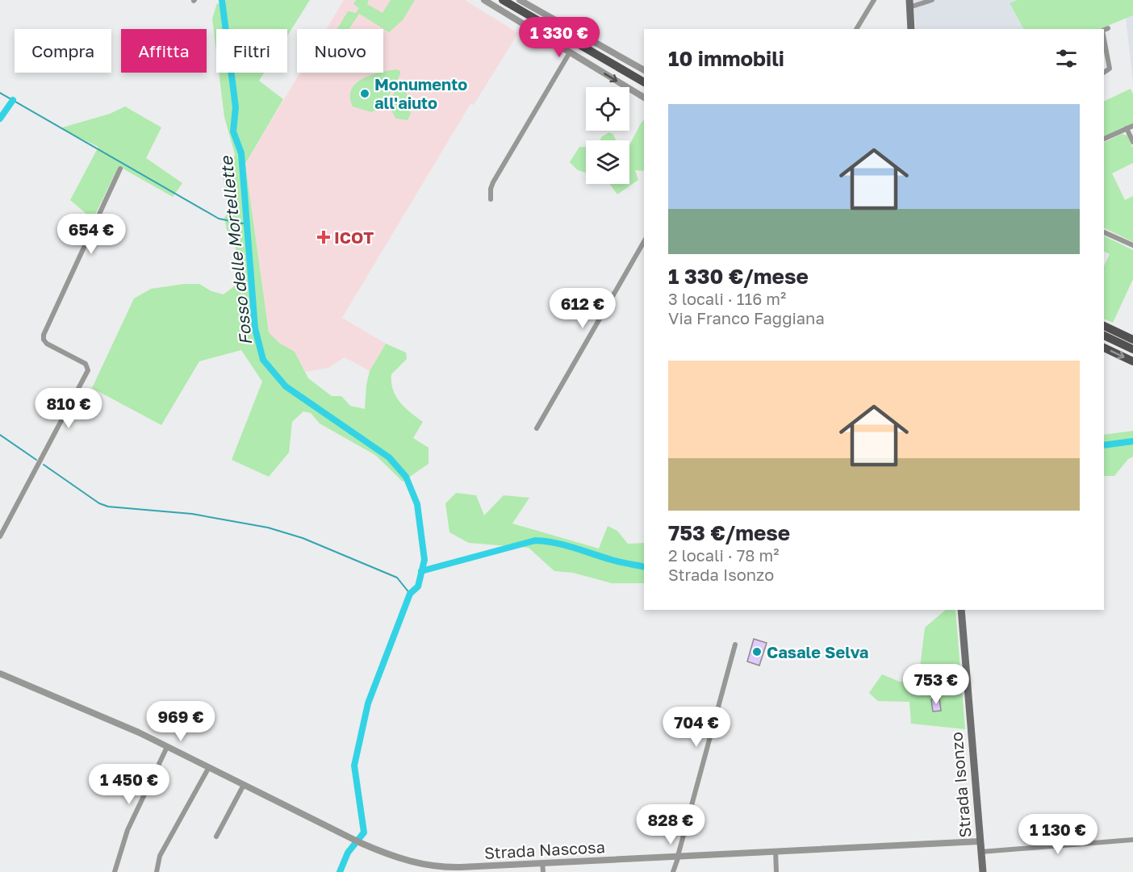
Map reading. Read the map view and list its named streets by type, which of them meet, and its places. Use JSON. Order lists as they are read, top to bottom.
{
  "streets": {
    "main road": ["Strada Isonzo"],
    "street": ["Strada Nascosa"]
  },
  "crossings": [
    ["Strada Isonzo", "Strada Nascosa"]
  ],
  "water": ["Fosso delle Mortellette"],
  "places": {
    "other": ["Monumento all'aiuto", "Casale Selva"],
    "health": ["ICOT"]
  },
  "page": {
    "price": [
      "1 330 €",
      "654 €",
      "612 €",
      "810 €",
      "753 €",
      "969 €",
      "704 €",
      "1 450 €",
      "828 €",
      "1 130 €"
    ],
    "chip": [
      "Compra",
      "Affitta",
      "Filtri",
      "Nuovo"
    ],
    "heading": "10 immobili",
    "list": [
      {
        "name": "1 330 €/mese",
        "note": "3 locali · 116 m² · Via Franco Faggiana"
      },
      {
        "name": "753 €/mese",
        "note": "2 locali · 78 m² · Strada Isonzo"
      }
    ]
  }
}
